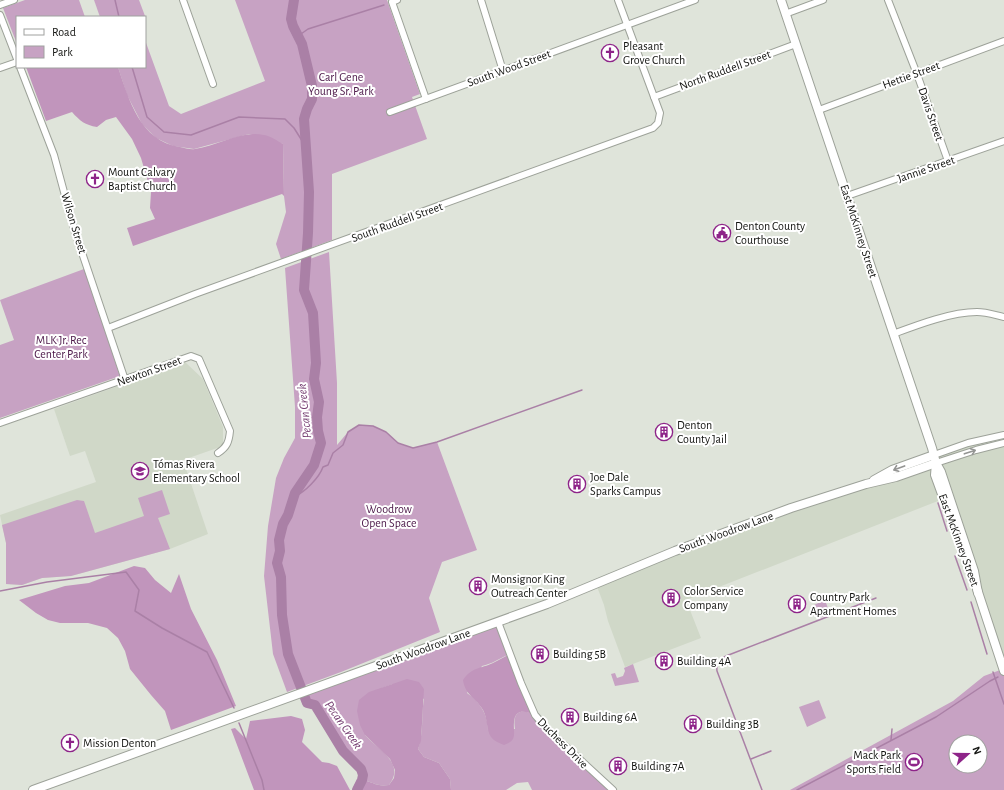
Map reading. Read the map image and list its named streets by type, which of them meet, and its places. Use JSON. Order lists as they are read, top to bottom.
{
  "streets": {
    "main road": ["East McKinney Street", "South Woodrow Lane"],
    "street": [
      "South Wood Street",
      "North Ruddell Street",
      "Hettie Street",
      "Davis Street",
      "Jannie Street",
      "South Ruddell Street",
      "Wilson Street",
      "Newton Street",
      "Duchess Drive"
    ]
  },
  "crossings": [
    ["North Ruddell Street", "South Ruddell Street"],
    ["North Ruddell Street", "East McKinney Street"],
    ["Hettie Street", "Davis Street"],
    ["Hettie Street", "East McKinney Street"],
    ["Davis Street", "Jannie Street"],
    ["Jannie Street", "East McKinney Street"],
    ["South Ruddell Street", "Wilson Street"],
    ["Wilson Street", "Newton Street"],
    ["East McKinney Street", "South Woodrow Lane"],
    ["South Woodrow Lane", "Duchess Drive"]
  ],
  "water": ["Pecan Creek"],
  "parks": ["Carl Gene Young Sr. Park", "MLK Jr. Rec Center Park", "Woodrow Open Space"],
  "places": {
    "church": ["Pleasant Grove Church", "Mount Calvary Baptist Church", "Mission Denton"],
    "public building": ["Denton County Courthouse"],
    "building": [
      "Denton County Jail",
      "Joe Dale Sparks Campus",
      "Monsignor King Outreach Center",
      "Color Service Company",
      "Country Park Apartment Homes",
      "Building 5B",
      "Building 4A",
      "Building 6A",
      "Building 3B",
      "Building 7A"
    ],
    "school or university": ["Tómas Rivera Elementary School"],
    "sports": ["Mack Park Sports Field"]
  },
  "legend": ["Road", "Park"],
  "north": "right"
}
